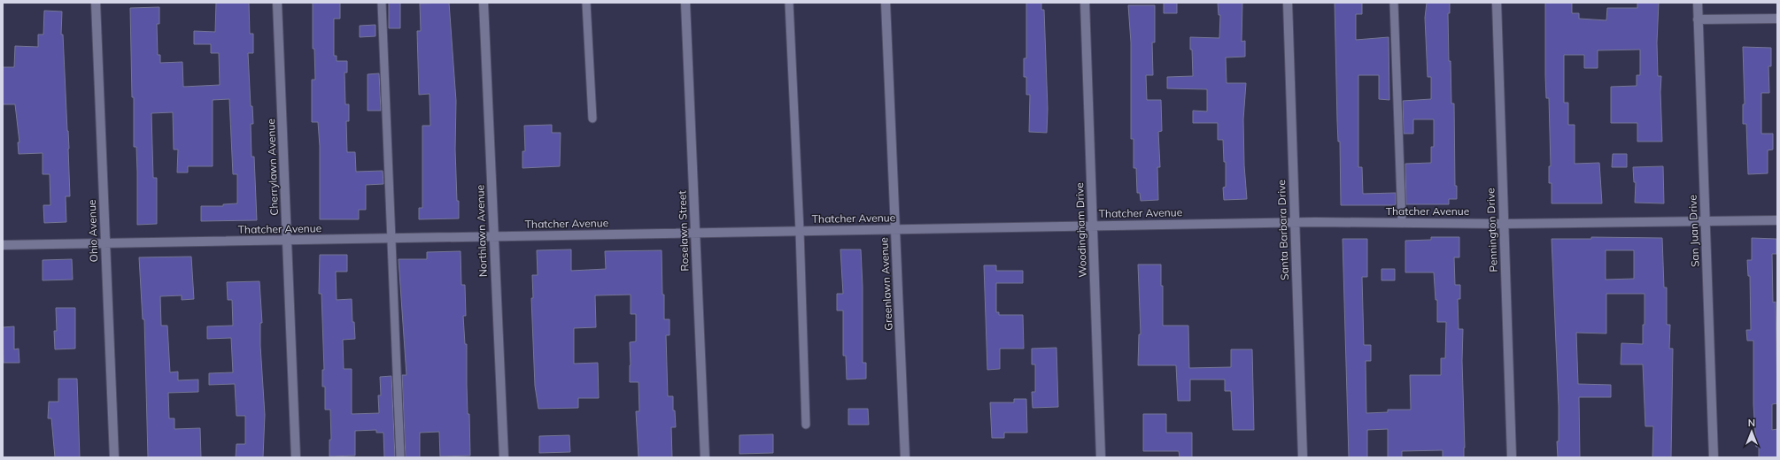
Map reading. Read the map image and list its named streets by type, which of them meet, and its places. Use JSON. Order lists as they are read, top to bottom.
{
  "streets": {
    "street": [
      "Cherrylawn Avenue",
      "Thatcher Avenue",
      "Woodingham Drive",
      "Santa Barbara Drive",
      "Pennington Drive",
      "Ohio Avenue",
      "Northlawn Avenue",
      "Roselawn Street",
      "San Juan Drive",
      "Greenlawn Avenue"
    ]
  },
  "crossings": [
    ["Cherrylawn Avenue", "Thatcher Avenue"],
    ["Thatcher Avenue", "Woodingham Drive"],
    ["Thatcher Avenue", "Santa Barbara Drive"],
    ["Thatcher Avenue", "Pennington Drive"],
    ["Thatcher Avenue", "Ohio Avenue"],
    ["Thatcher Avenue", "Northlawn Avenue"],
    ["Thatcher Avenue", "Roselawn Street"],
    ["Thatcher Avenue", "San Juan Drive"],
    ["Thatcher Avenue", "Greenlawn Avenue"]
  ],
  "north": "top"
}
